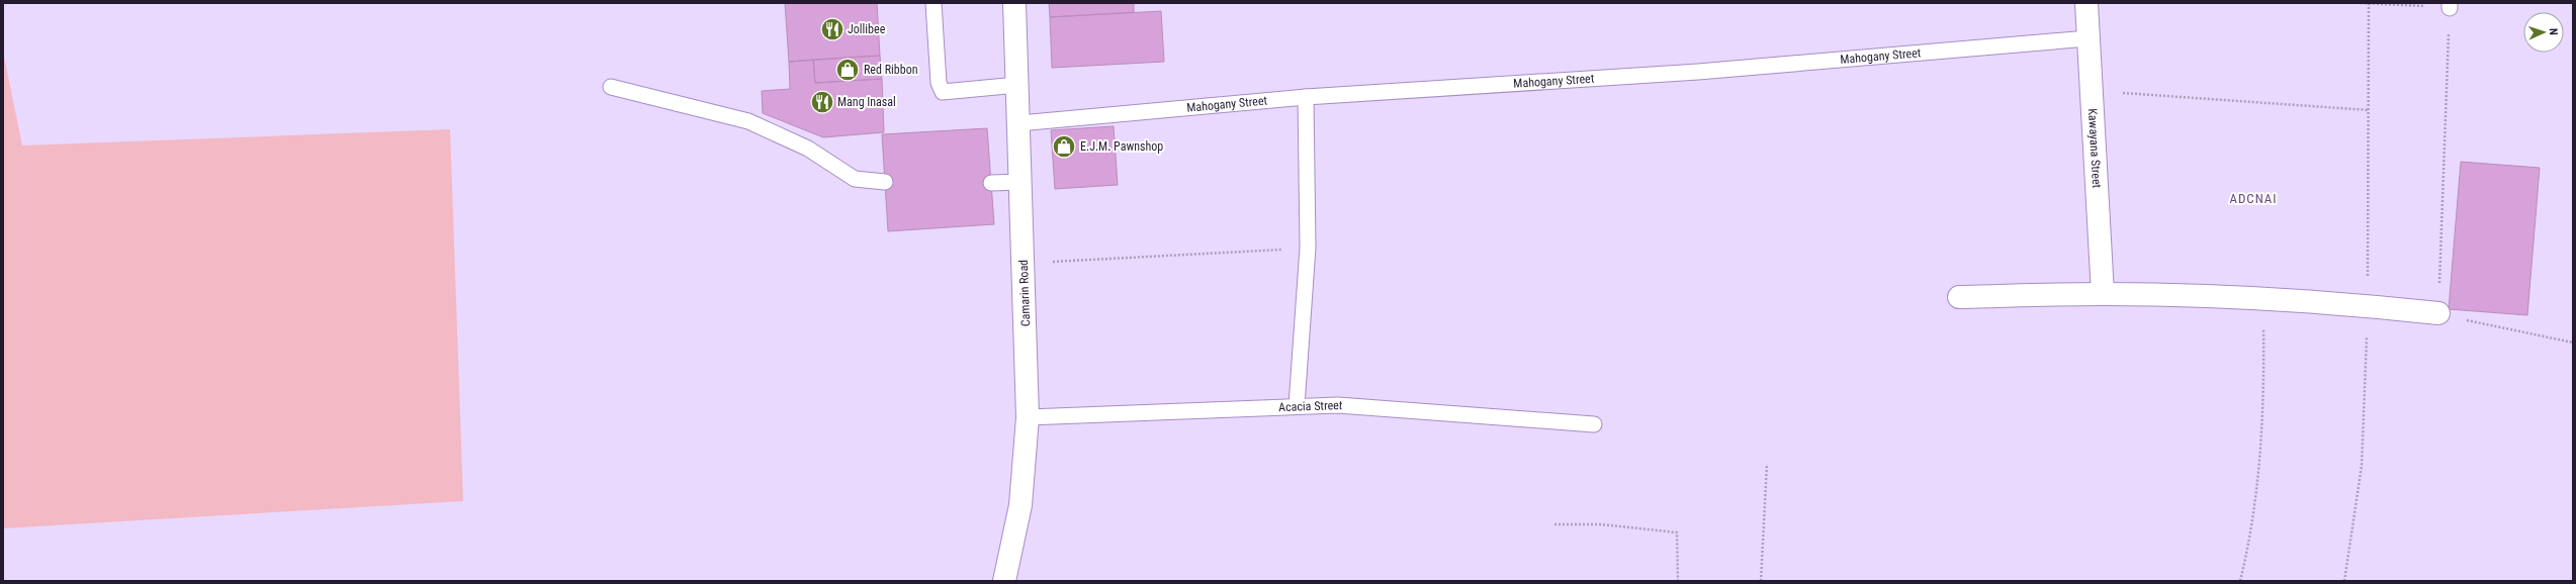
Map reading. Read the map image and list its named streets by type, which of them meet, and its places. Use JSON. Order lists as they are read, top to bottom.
{
  "streets": {
    "street": ["Kawayana Street", "Camarin Road"],
    "lane": ["Mahogany Street", "Acacia Street"]
  },
  "crossings": [
    ["Mahogany Street", "Kawayana Street"],
    ["Mahogany Street", "Camarin Road"],
    ["Camarin Road", "Acacia Street"]
  ],
  "districts": ["ADCNAI"],
  "places": {
    "restaurant": ["Jollibee", "Mang Inasal"],
    "shop": ["Red Ribbon", "E.J.M. Pawnshop"]
  },
  "north": "right"
}
